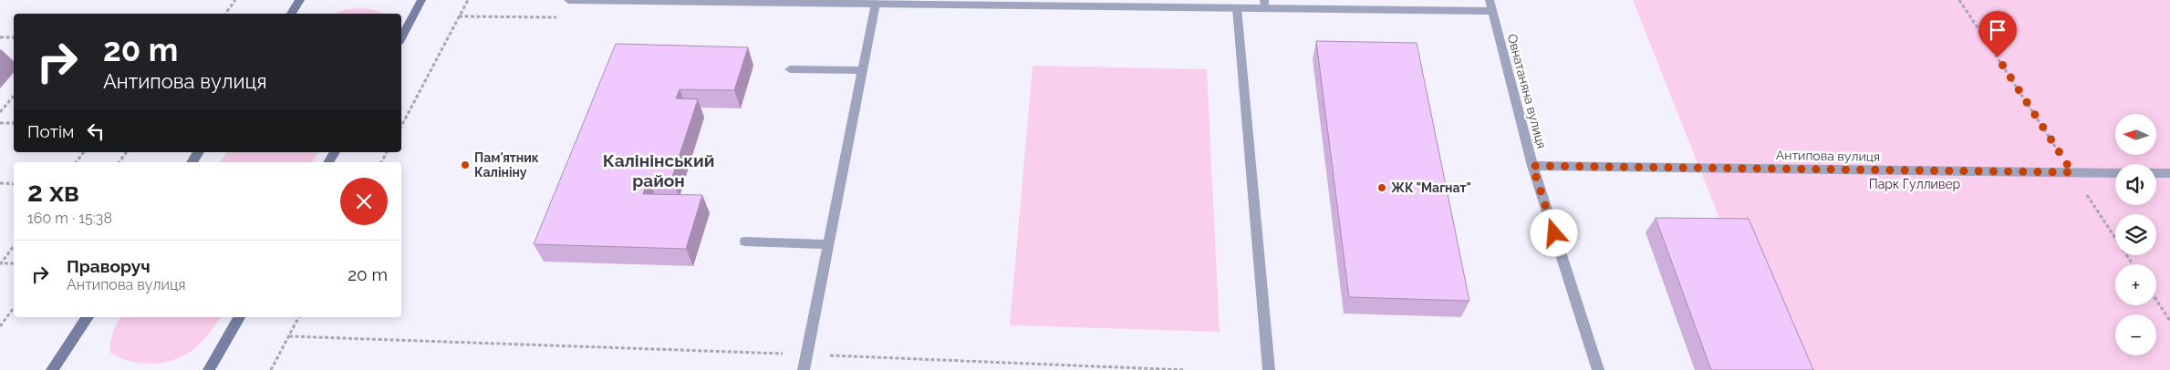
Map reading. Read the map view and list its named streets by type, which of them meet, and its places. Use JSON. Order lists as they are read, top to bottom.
{
  "streets": {
    "street": ["Овнатаняна вулиця", "Антипова вулиця"]
  },
  "crossings": [
    ["Овнатаняна вулиця", "Антипова вулиця"]
  ],
  "districts": ["Калінінський район"],
  "parks": ["Парк Гулливер"],
  "places": ["Пам'ятник Калініну", "ЖК \"Магнат\""],
  "north": "left",
  "page": {
    "turn": ["20 m", "Антипова вулиця"],
    "then": "Потім",
    "map_buttons": ["+", "−"],
    "heading": ["2 хв", "160 m · 15:38"],
    "list": [
      {
        "name": "Праворуч",
        "note": "Антипова вулиця",
        "value": "20 m"
      }
    ]
  }
}
